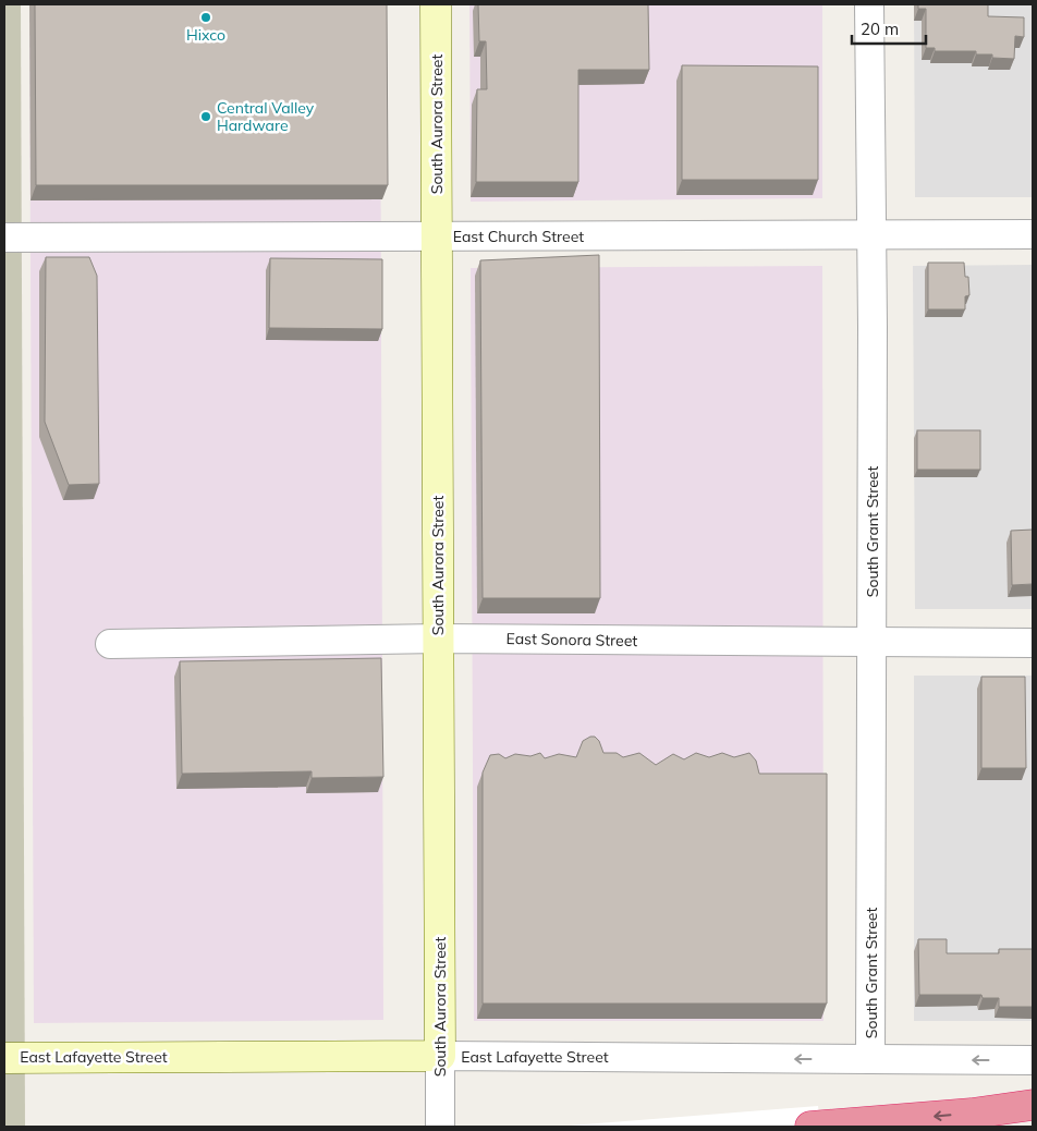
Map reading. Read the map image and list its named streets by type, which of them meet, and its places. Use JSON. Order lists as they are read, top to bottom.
{
  "streets": {
    "street": [
      "South Aurora Street",
      "East Church Street",
      "South Grant Street",
      "East Sonora Street",
      "East Lafayette Street"
    ]
  },
  "crossings": [
    ["South Aurora Street", "East Church Street"],
    ["South Aurora Street", "East Sonora Street"],
    ["South Aurora Street", "East Lafayette Street"],
    ["East Church Street", "South Grant Street"],
    ["South Grant Street", "East Sonora Street"],
    ["South Grant Street", "East Lafayette Street"]
  ],
  "one_way": ["East Lafayette Street"],
  "places": ["Hixco", "Central Valley Hardware"],
  "scale_bar": "20 m"
}
